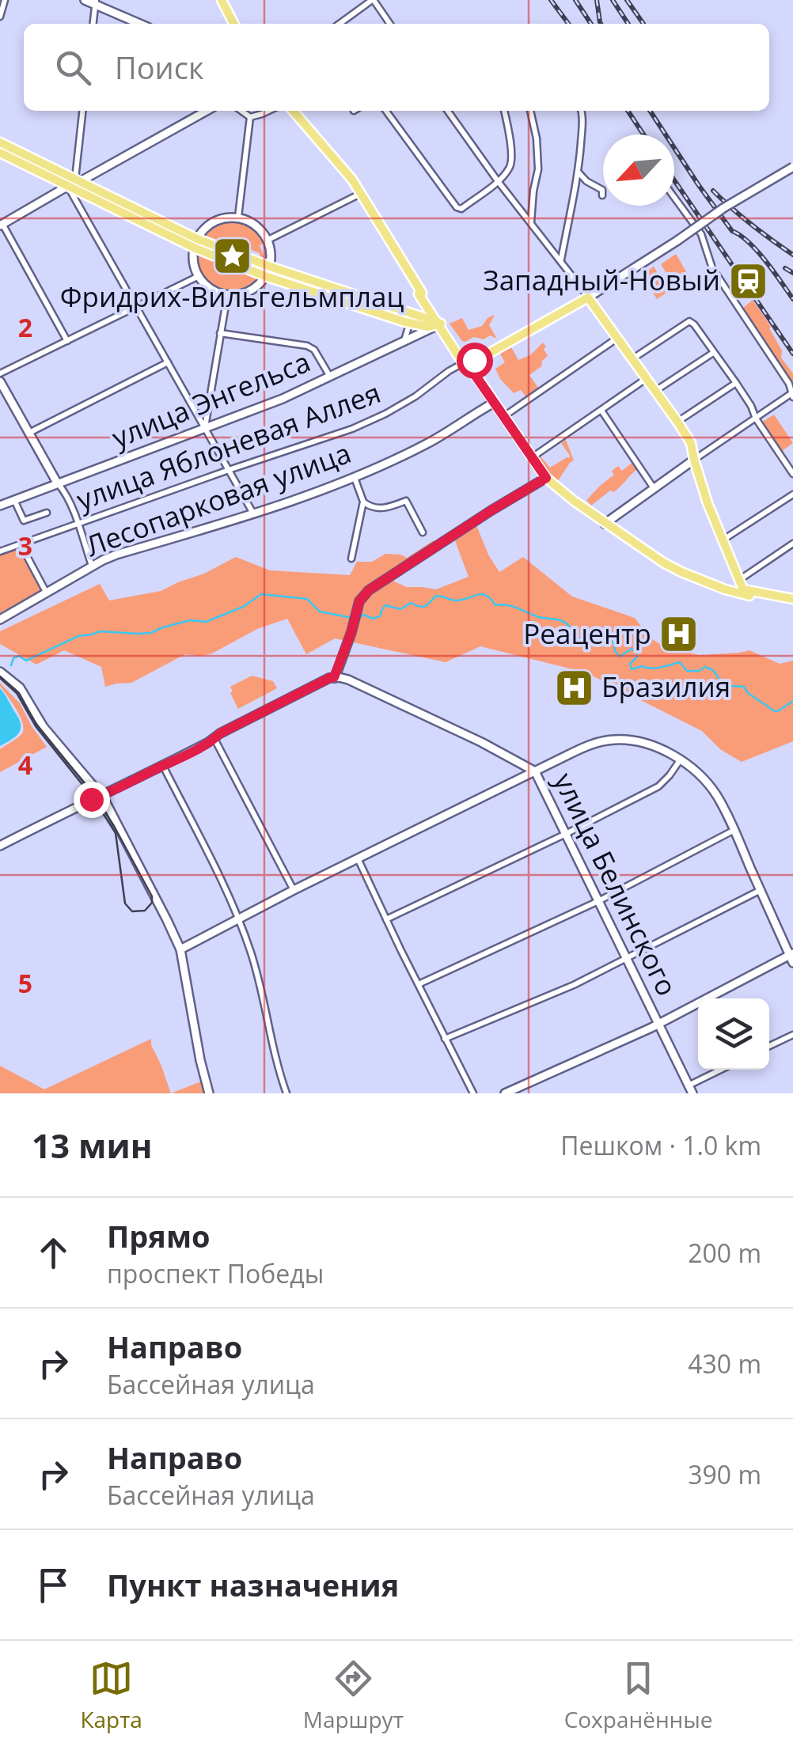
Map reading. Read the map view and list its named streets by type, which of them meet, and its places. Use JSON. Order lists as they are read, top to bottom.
{
  "streets": {
    "street": [
      "улица Энгельса",
      "улица Яблоневая Аллея",
      "Лесопарковая улица",
      "улица Белинского"
    ]
  },
  "places": {
    "place": ["Фридрих-Вильгельмплац"],
    "station": ["Западный-Новый"],
    "hospital": ["Реацентр", "Бразилия"]
  },
  "north": "bottom left",
  "page": {
    "search": "Поиск",
    "heading": ["13 мин", "Пешком · 1.0 km"],
    "list": [
      ["Прямо", "проспект Победы", "200 m"],
      ["Направо", "Бассейная улица", "430 m"],
      ["Направо", "Бассейная улица", "390 m"],
      "Пункт назначения"
    ],
    "nav": ["Карта", "Маршрут", "Сохранённые"]
  },
  "grid": {
    "rows": [
      "2",
      "3",
      "4",
      "5"
    ]
  }
}
